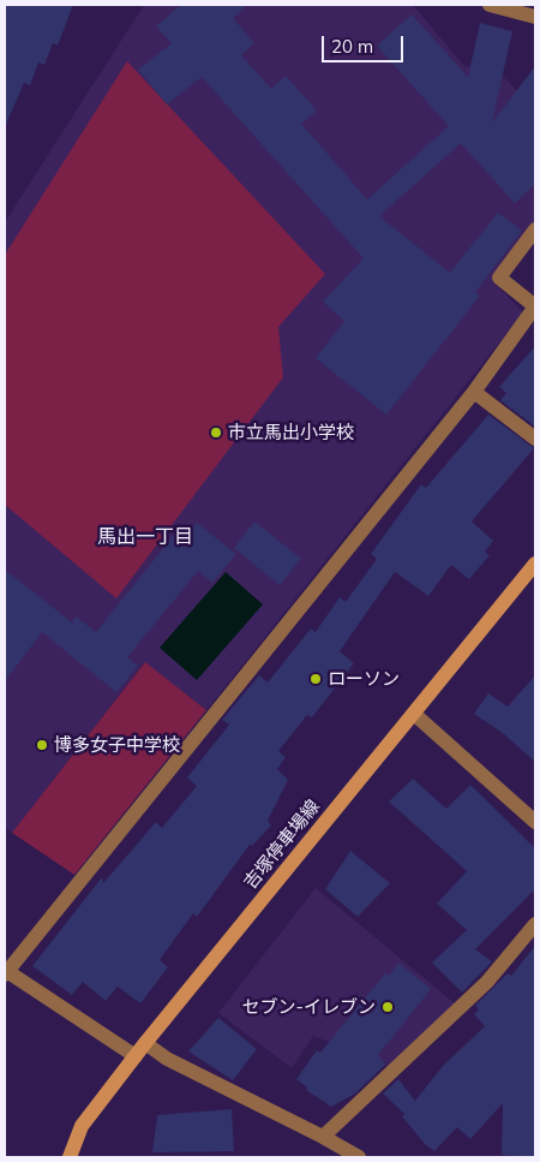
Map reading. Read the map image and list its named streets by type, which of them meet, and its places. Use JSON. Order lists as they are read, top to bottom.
{
  "streets": {
    "main road": ["吉塚停車場線"]
  },
  "districts": ["馬出一丁目"],
  "places": [
    "市立馬出小学校",
    "ローソン",
    "博多女子中学校",
    "セブン-イレブン"
  ],
  "scale_bar": "20 m"
}
